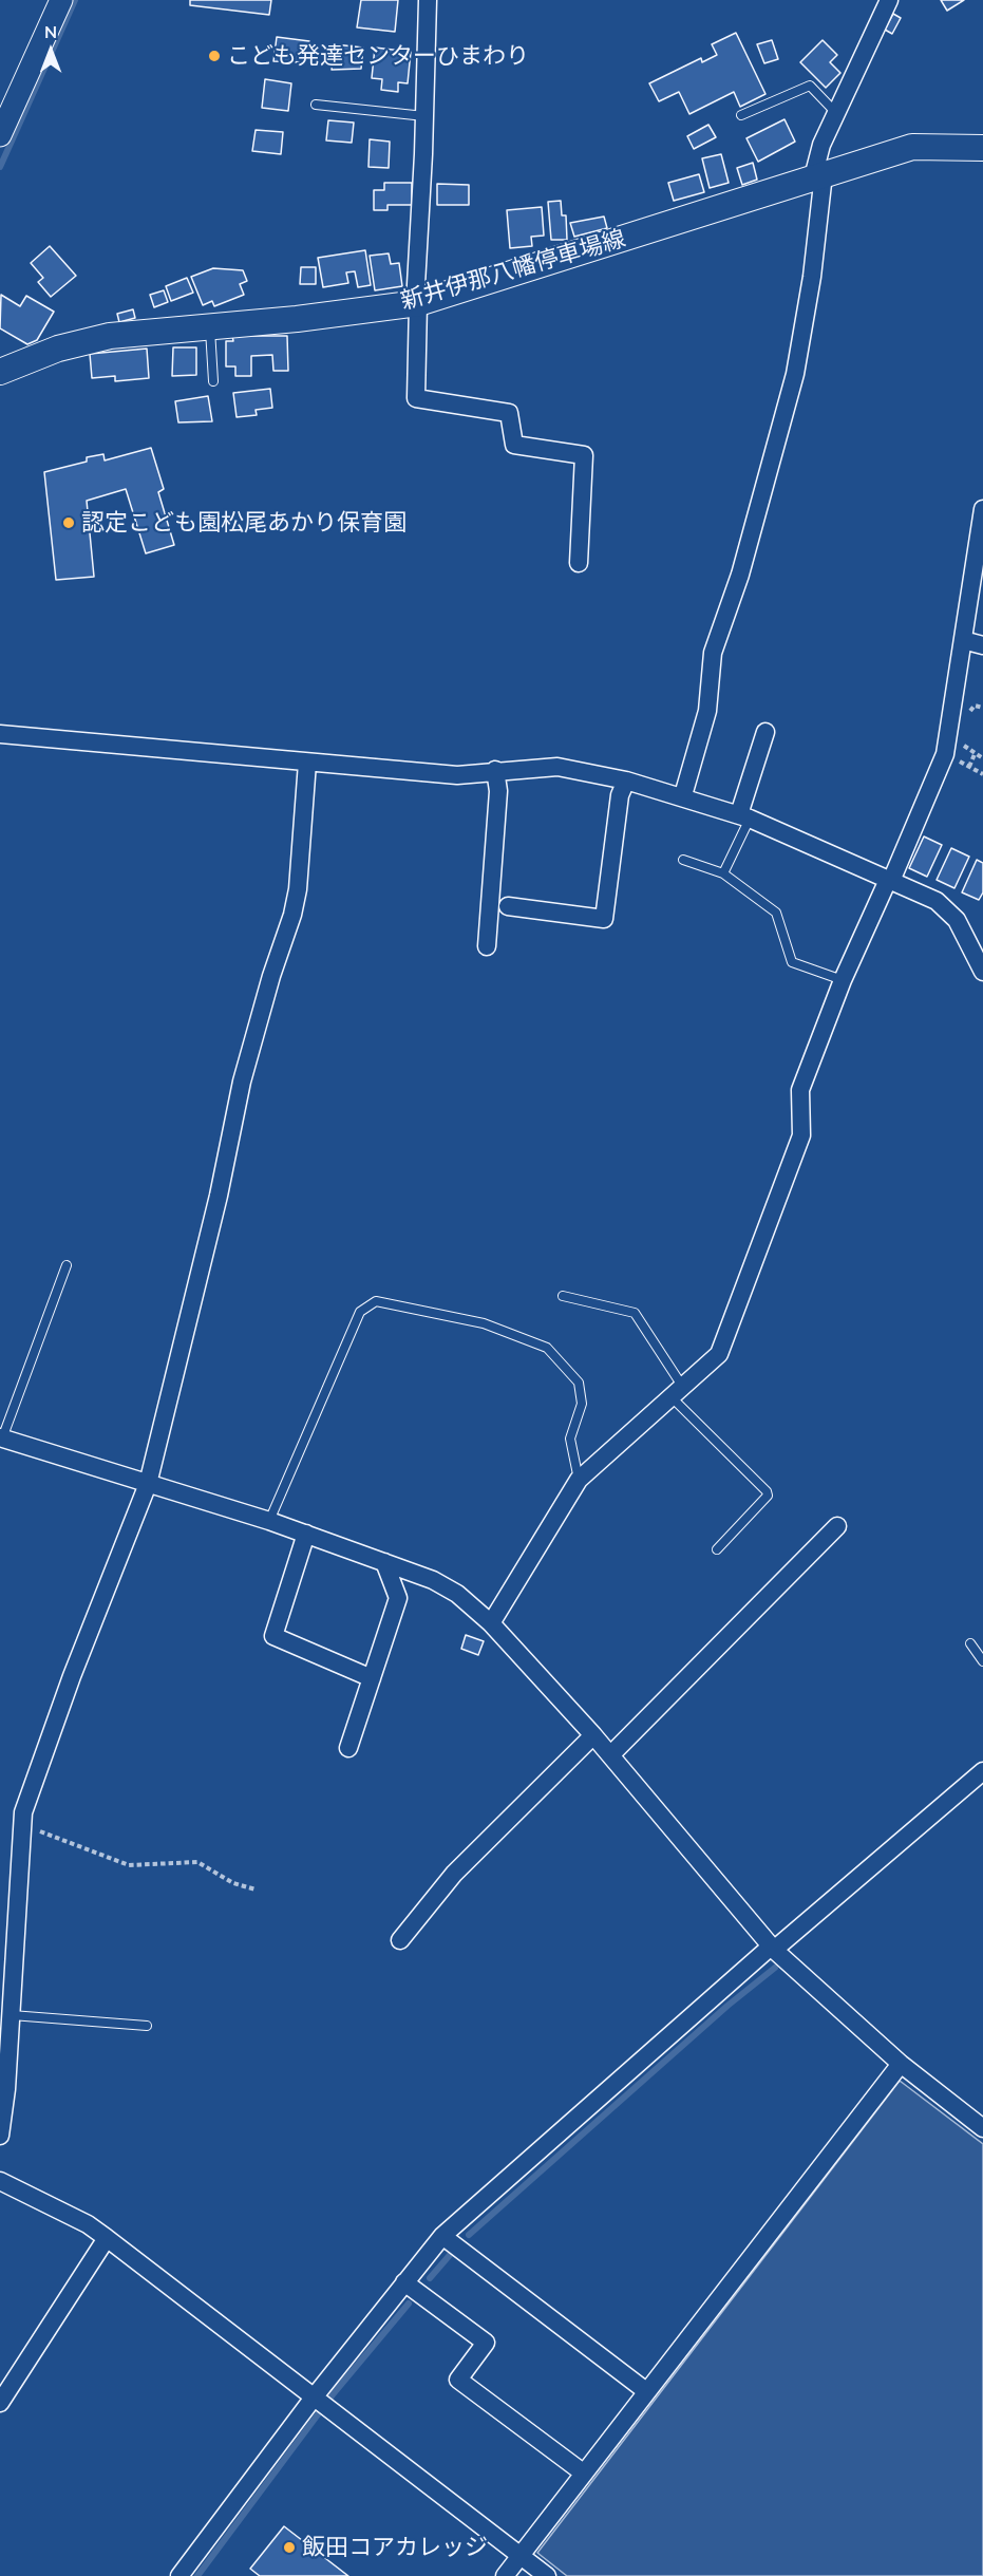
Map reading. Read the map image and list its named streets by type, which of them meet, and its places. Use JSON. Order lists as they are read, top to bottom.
{
  "streets": {
    "main road": ["新井伊那八幡停車場線"]
  },
  "places": ["こども発達センターひまわり", "認定こども園松尾あかり保育園", "飯田コアカレッジ"],
  "north": "top"
}
